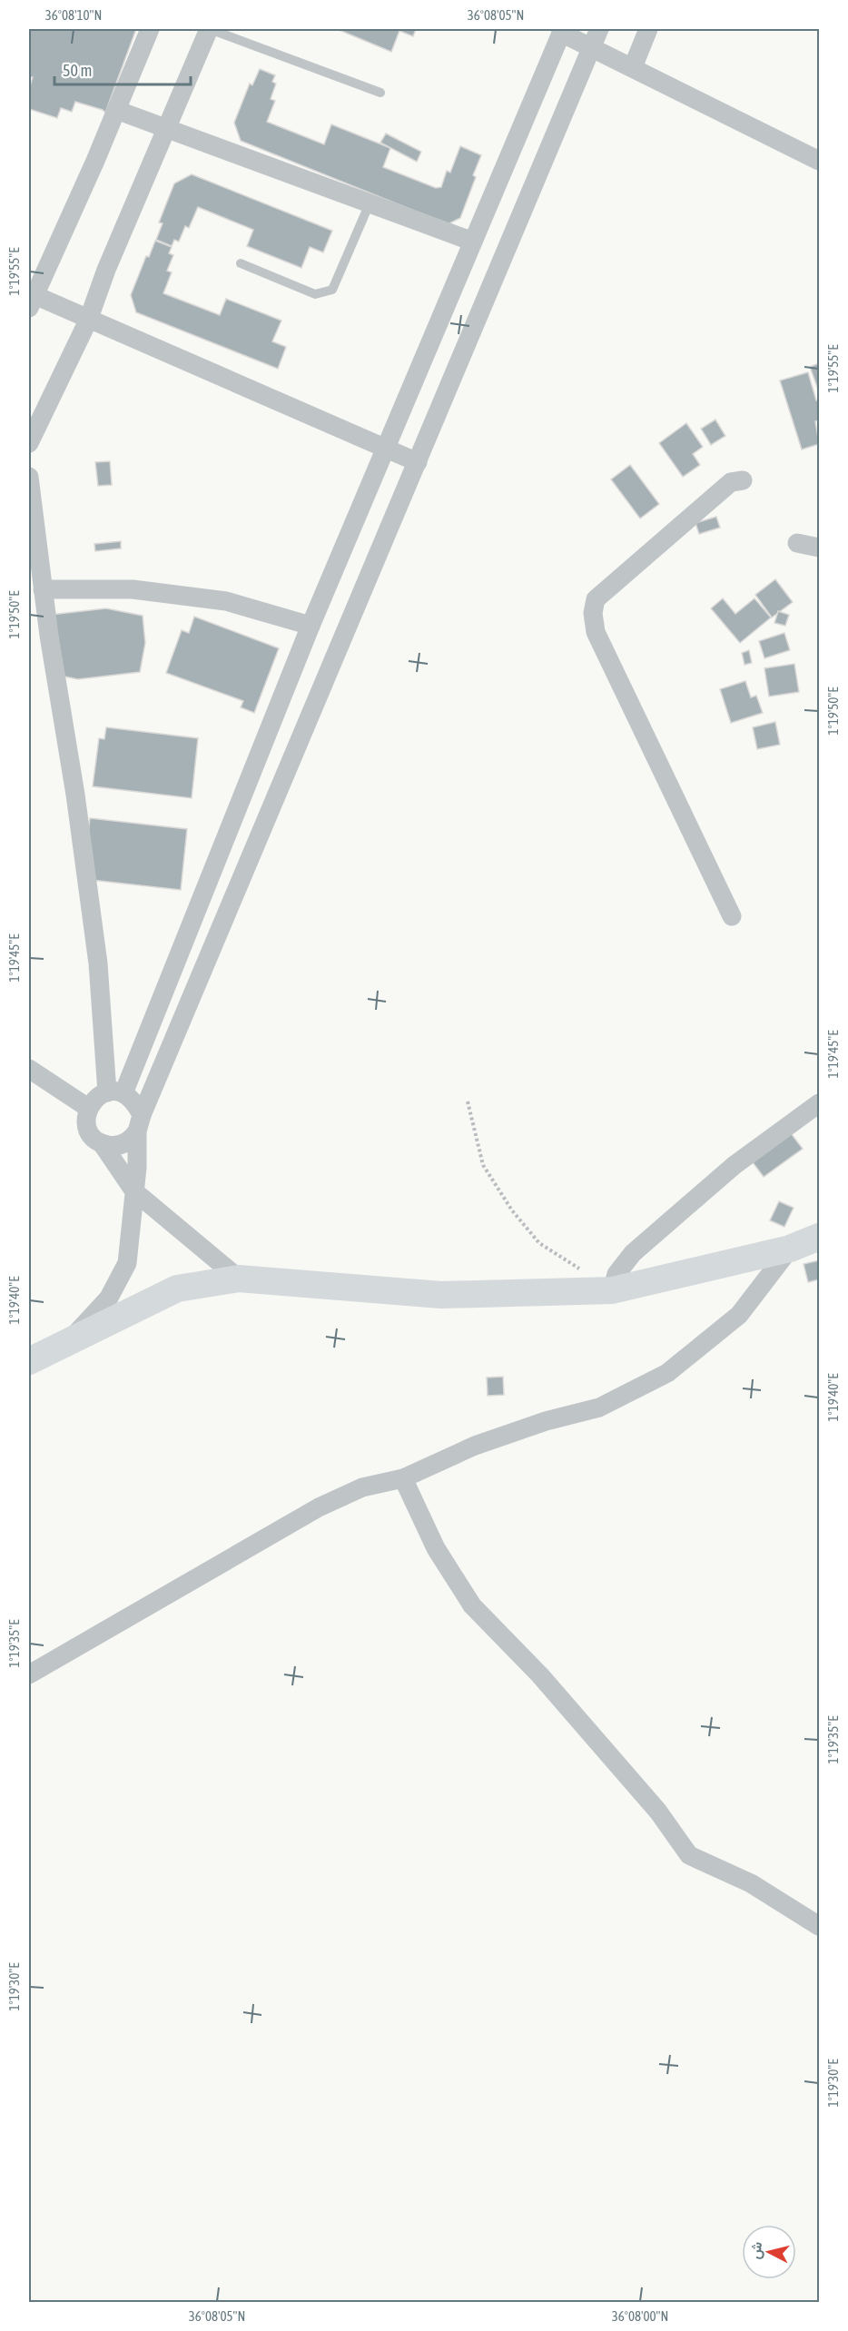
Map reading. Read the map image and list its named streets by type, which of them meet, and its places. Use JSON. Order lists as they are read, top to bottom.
{
  "scale_bar": "50 m",
  "north": "left",
  "coordinates": [
    "36°08'10\"N",
    "36°08'05\"N",
    "1°19'55\"E",
    "1°19'50\"E",
    "1°19'45\"E",
    "1°19'40\"E",
    "1°19'35\"E",
    "1°19'30\"E",
    "36°08'00\"N"
  ]
}
